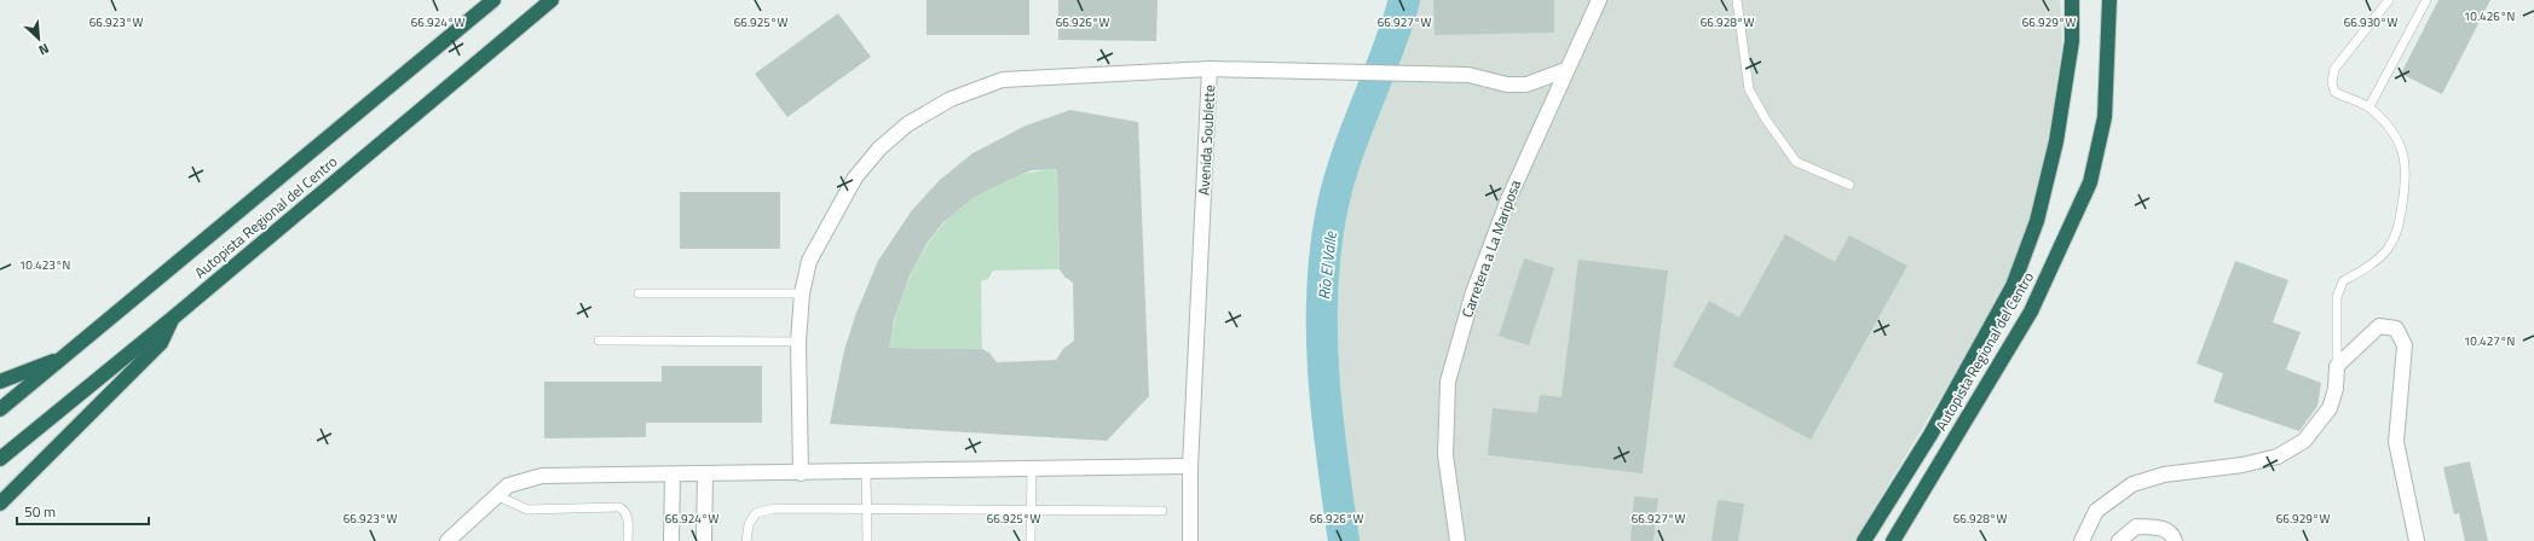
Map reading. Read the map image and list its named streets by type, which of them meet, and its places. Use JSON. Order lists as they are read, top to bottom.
{
  "streets": {
    "highway": ["Autopista Regional del Centro"],
    "street": ["Avenida Soublette", "Carretera a La Mariposa"]
  },
  "crossings": [
    ["Avenida Soublette", "Carretera a La Mariposa"]
  ],
  "water": ["Río El Valle"],
  "scale_bar": "50 m",
  "north": "bottom right",
  "coordinates": [
    "10.426°N",
    "66.923°W",
    "66.924°W",
    "66.926°W",
    "66.930°W",
    "66.925°W",
    "66.927°W",
    "66.928°W",
    "66.929°W",
    "10.423°N",
    "10.427°N"
  ]
}
